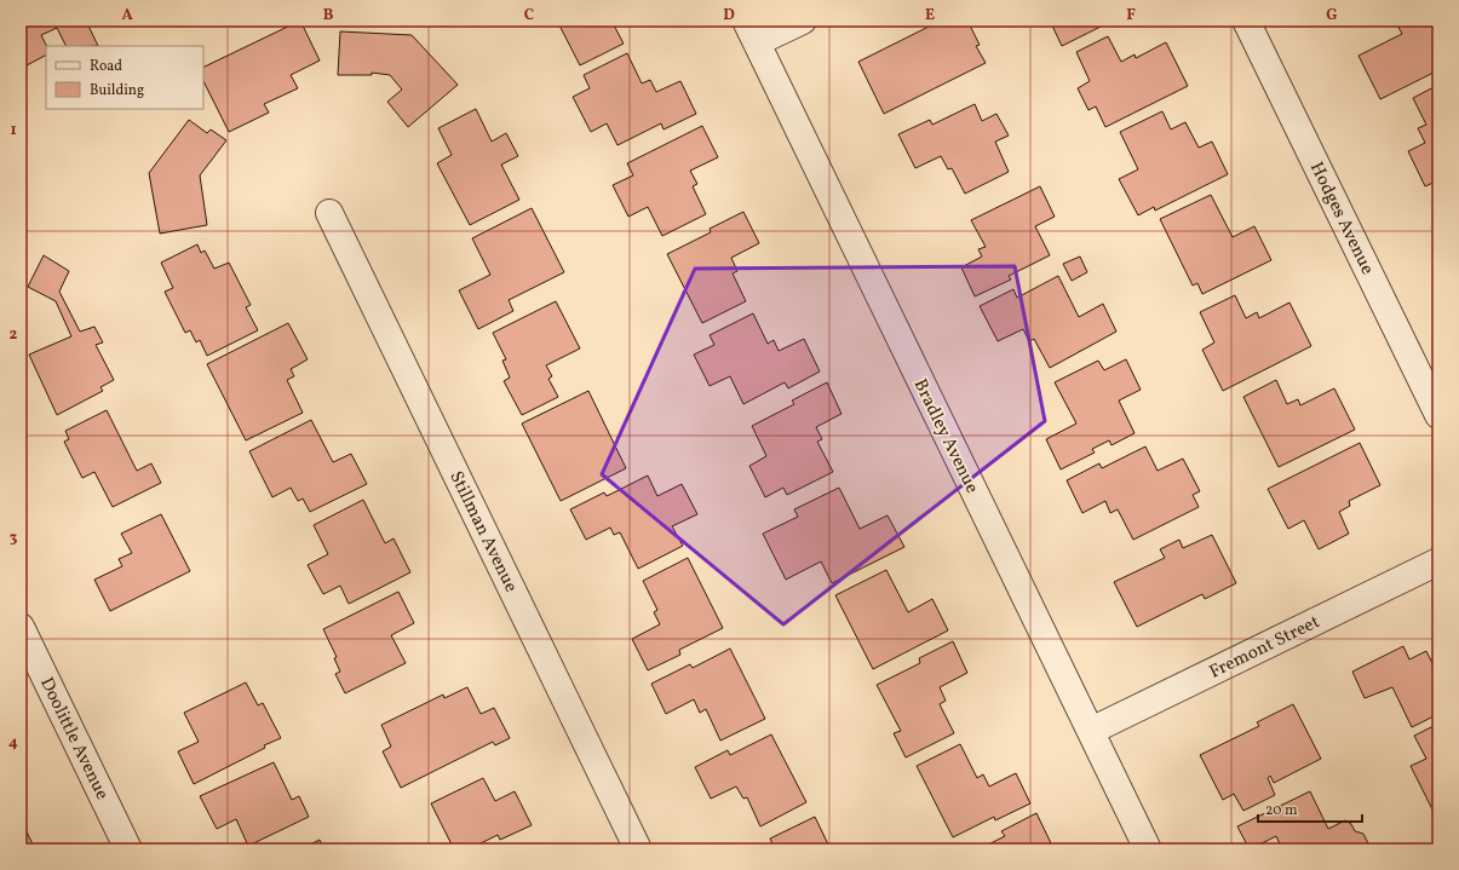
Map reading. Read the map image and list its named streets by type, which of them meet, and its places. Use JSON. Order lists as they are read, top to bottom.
{
  "streets": {
    "street": [
      "Hodges Avenue",
      "Bradley Avenue",
      "Stillman Avenue",
      "Fremont Street",
      "Doolittle Avenue"
    ]
  },
  "crossings": [
    ["Bradley Avenue", "Fremont Street"]
  ],
  "legend": ["Road", "Building"],
  "scale_bar": "20 m",
  "grid": {
    "columns": [
      "A",
      "B",
      "C",
      "D",
      "E",
      "F",
      "G"
    ],
    "rows": [
      "1",
      "2",
      "3",
      "4"
    ]
  }
}
